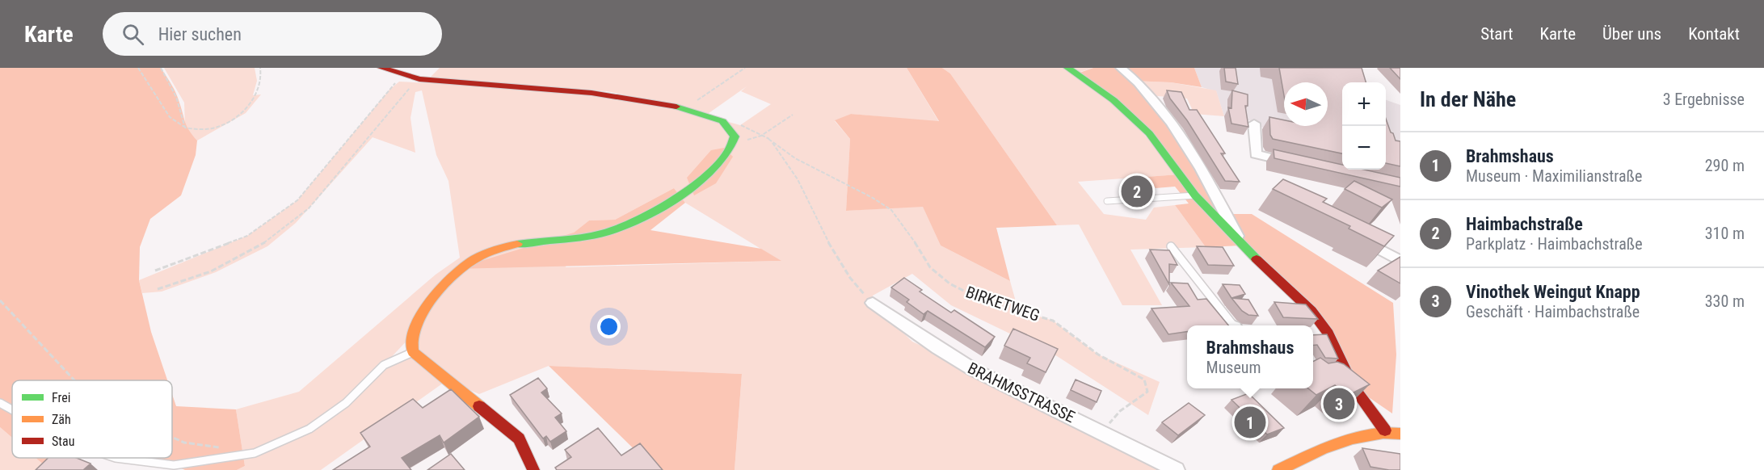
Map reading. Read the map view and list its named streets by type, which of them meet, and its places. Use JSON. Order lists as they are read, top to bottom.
{
  "streets": {
    "street": ["BRAHMSSTRASSE"],
    "path": ["BIRKETWEG"]
  },
  "crossings": [
    ["BIRKETWEG", "BRAHMSSTRASSE"]
  ],
  "legend": ["Frei", "Zäh", "Stau"],
  "north": "left",
  "page": {
    "header": "Karte",
    "search": "Hier suchen",
    "nav": [
      "Start",
      "Karte",
      "Über uns",
      "Kontakt"
    ],
    "heading": ["In der Nähe", "3 Ergebnisse"],
    "map_buttons": ["+", "−"],
    "list": [
      {
        "mark": "1",
        "name": "Brahmshaus",
        "note": "Museum · Maximilianstraße",
        "value": "290 m"
      },
      {
        "mark": "2",
        "name": "Haimbachstraße",
        "note": "Parkplatz · Haimbachstraße",
        "value": "310 m"
      },
      {
        "mark": "3",
        "name": "Vinothek Weingut Knapp",
        "note": "Geschäft · Haimbachstraße",
        "value": "330 m"
      }
    ],
    "pins": ["2", "3", "1"],
    "popup": ["Brahmshaus", "Museum"]
  }
}
